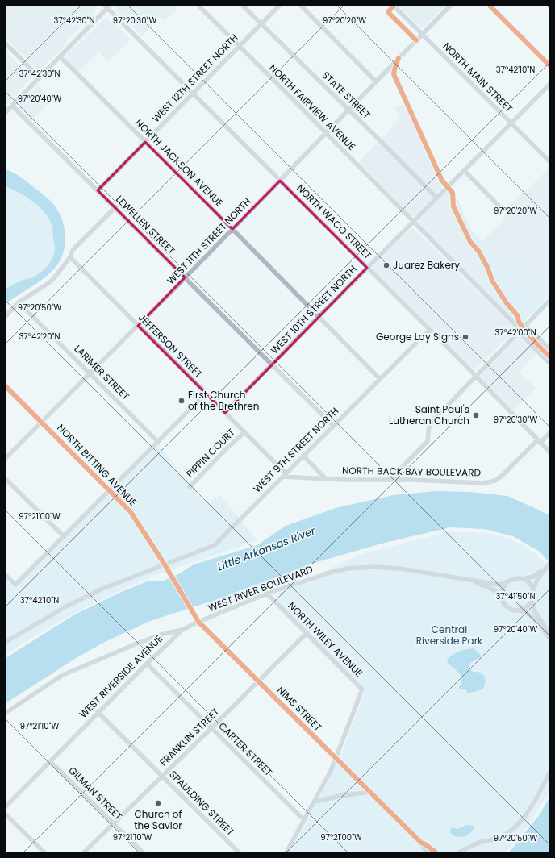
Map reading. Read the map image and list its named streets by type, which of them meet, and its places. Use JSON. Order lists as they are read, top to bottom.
{
  "streets": {
    "street": [
      "NORTH MAIN STREET",
      "WEST 12TH STREET NORTH",
      "STATE STREET",
      "NORTH FAIRVIEW AVENUE",
      "NORTH JACKSON AVENUE",
      "NORTH WACO STREET",
      "LEWELLEN STREET",
      "WEST 11TH STREET NORTH",
      "WEST 10TH STREET NORTH",
      "JEFFERSON STREET",
      "LARIMER STREET",
      "WEST 9TH STREET NORTH",
      "PIPPIN COURT",
      "NORTH BITTING AVENUE",
      "NORTH BACK BAY BOULEVARD",
      "WEST RIVER BOULEVARD",
      "NORTH WILEY AVENUE",
      "WEST RIVERSIDE AVENUE",
      "NIMS STREET",
      "FRANKLIN STREET",
      "CARTER STREET",
      "GILMAN STREET",
      "SPAULDING STREET"
    ]
  },
  "crossings": [
    ["NORTH MAIN STREET", "WEST 11TH STREET NORTH"],
    ["NORTH MAIN STREET", "WEST 10TH STREET NORTH"],
    ["WEST 12TH STREET NORTH", "STATE STREET"],
    ["WEST 12TH STREET NORTH", "NORTH FAIRVIEW AVENUE"],
    ["WEST 12TH STREET NORTH", "NORTH JACKSON AVENUE"],
    ["WEST 12TH STREET NORTH", "NORTH WACO STREET"],
    ["WEST 12TH STREET NORTH", "LEWELLEN STREET"],
    ["STATE STREET", "WEST 11TH STREET NORTH"],
    ["STATE STREET", "WEST 10TH STREET NORTH"],
    ["NORTH FAIRVIEW AVENUE", "WEST 11TH STREET NORTH"],
    ["NORTH FAIRVIEW AVENUE", "WEST 10TH STREET NORTH"],
    ["NORTH JACKSON AVENUE", "WEST 11TH STREET NORTH"],
    ["NORTH JACKSON AVENUE", "WEST 10TH STREET NORTH"],
    ["NORTH JACKSON AVENUE", "WEST 9TH STREET NORTH"],
    ["NORTH WACO STREET", "WEST 11TH STREET NORTH"],
    ["NORTH WACO STREET", "WEST 10TH STREET NORTH"],
    ["NORTH WACO STREET", "WEST 9TH STREET NORTH"],
    ["NORTH WACO STREET", "NORTH BACK BAY BOULEVARD"],
    ["LEWELLEN STREET", "WEST 11TH STREET NORTH"],
    ["LEWELLEN STREET", "WEST 10TH STREET NORTH"],
    ["LEWELLEN STREET", "WEST 9TH STREET NORTH"],
    ["WEST 11TH STREET NORTH", "JEFFERSON STREET"],
    ["WEST 11TH STREET NORTH", "LARIMER STREET"],
    ["WEST 11TH STREET NORTH", "NORTH BITTING AVENUE"],
    ["WEST 10TH STREET NORTH", "JEFFERSON STREET"],
    ["JEFFERSON STREET", "WEST 9TH STREET NORTH"],
    ["JEFFERSON STREET", "PIPPIN COURT"],
    ["JEFFERSON STREET", "NORTH BACK BAY BOULEVARD"],
    ["WEST 9TH STREET NORTH", "NORTH BITTING AVENUE"],
    ["WEST 9TH STREET NORTH", "NORTH BACK BAY BOULEVARD"],
    ["WEST 9TH STREET NORTH", "NIMS STREET"],
    ["NORTH BITTING AVENUE", "NIMS STREET"],
    ["WEST RIVER BOULEVARD", "NORTH WILEY AVENUE"],
    ["WEST RIVER BOULEVARD", "WEST RIVERSIDE AVENUE"],
    ["WEST RIVER BOULEVARD", "NIMS STREET"],
    ["NORTH WILEY AVENUE", "NIMS STREET"],
    ["NORTH WILEY AVENUE", "FRANKLIN STREET"],
    ["WEST RIVERSIDE AVENUE", "CARTER STREET"],
    ["WEST RIVERSIDE AVENUE", "GILMAN STREET"],
    ["WEST RIVERSIDE AVENUE", "SPAULDING STREET"],
    ["NIMS STREET", "FRANKLIN STREET"],
    ["FRANKLIN STREET", "CARTER STREET"],
    ["FRANKLIN STREET", "GILMAN STREET"],
    ["FRANKLIN STREET", "SPAULDING STREET"]
  ],
  "water": ["Little Arkansas River"],
  "parks": ["Central Riverside Park"],
  "places": [
    "Juarez Bakery",
    "George Lay Signs",
    "First Church of the Brethren",
    "Saint Paul's Lutheran Church",
    "Church of the Savior"
  ],
  "coordinates": [
    "97°20'20\"W",
    "97°20'30\"W",
    "37°42'30\"N",
    "37°42'10\"N",
    "97°20'40\"W",
    "97°20'50\"W",
    "37°42'00\"N",
    "37°42'20\"N",
    "97°21'00\"W",
    "37°41'50\"N",
    "97°21'10\"W"
  ]
}
